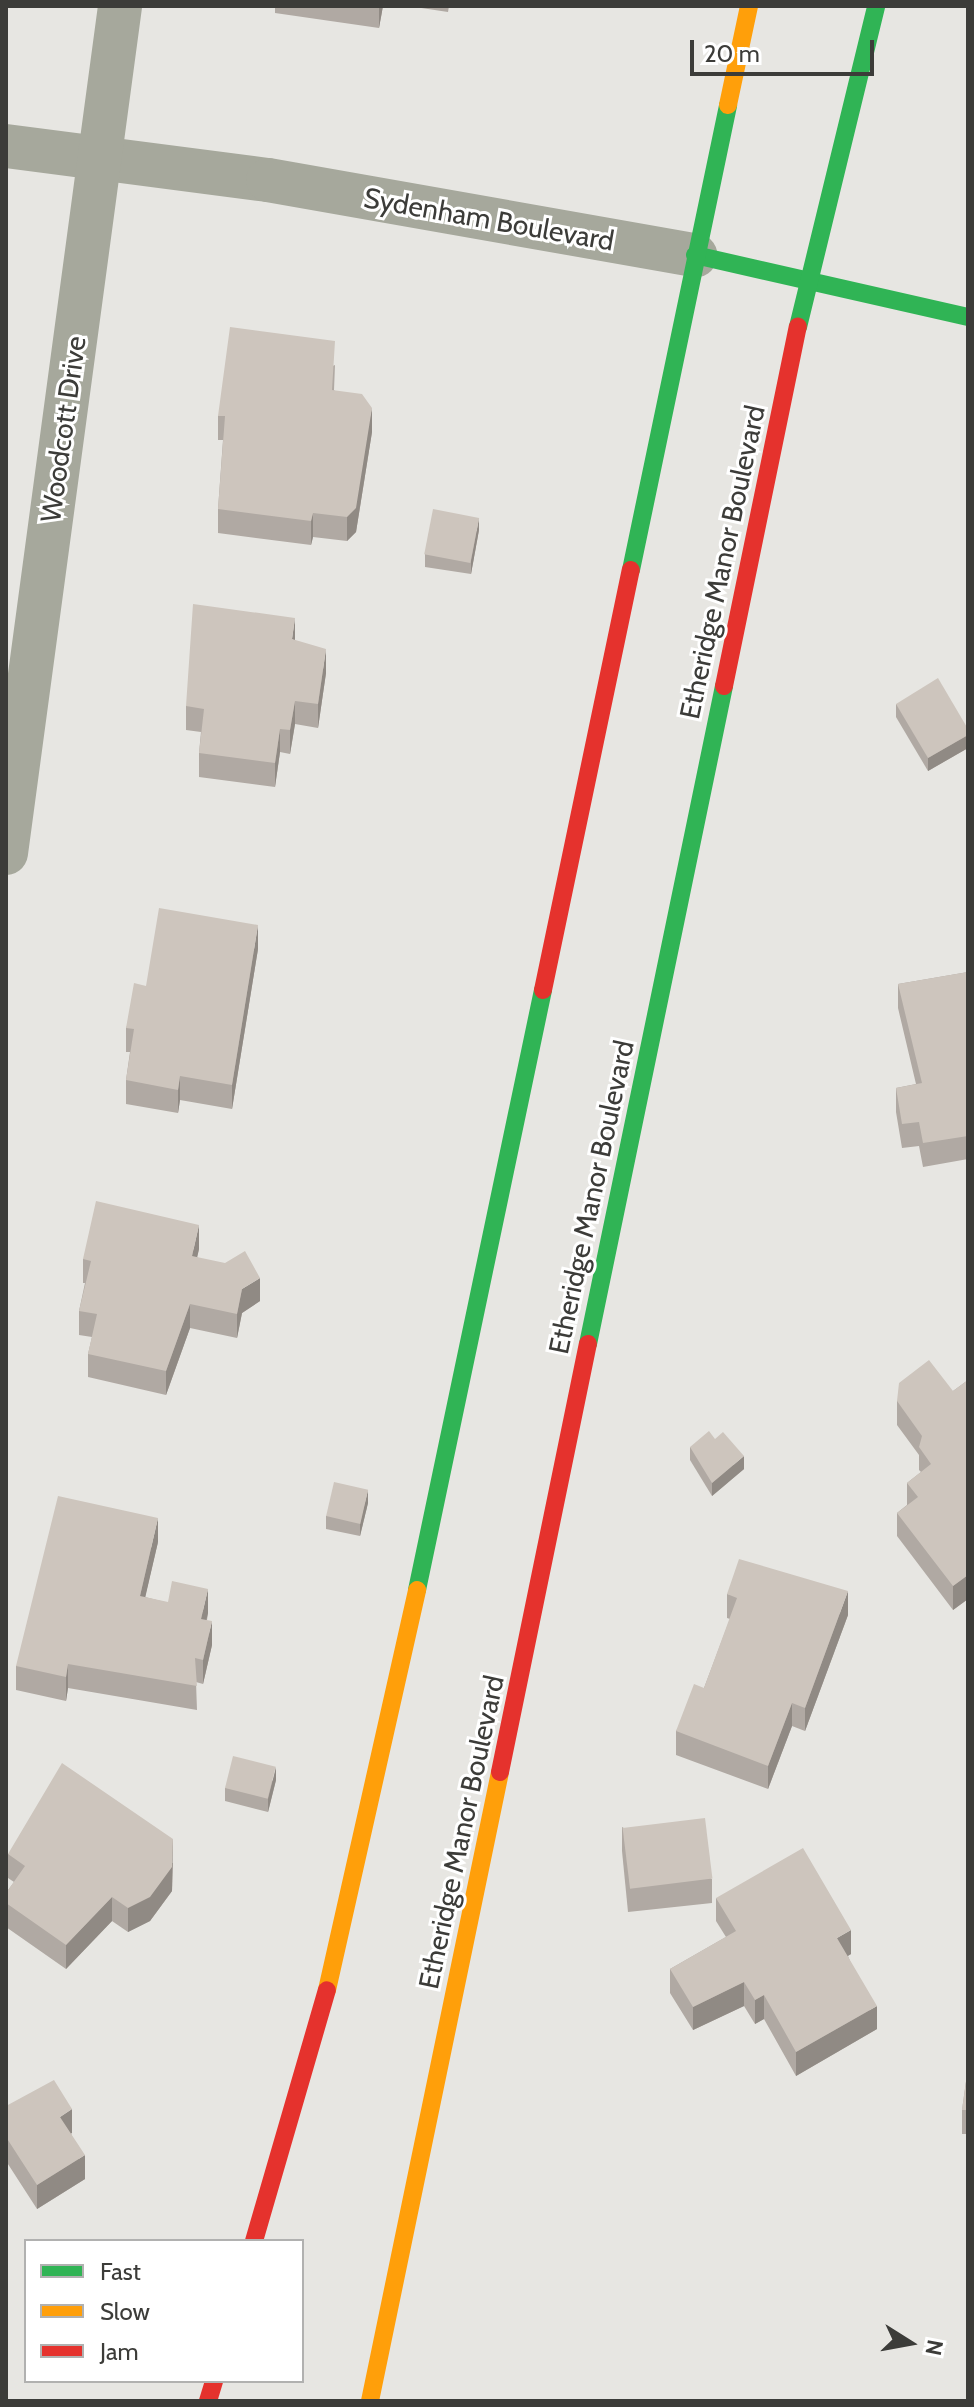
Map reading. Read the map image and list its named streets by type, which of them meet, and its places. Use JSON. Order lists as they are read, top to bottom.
{
  "streets": {
    "main road": ["Sydenham Boulevard", "Etheridge Manor Boulevard"],
    "street": ["Woodcott Drive"]
  },
  "crossings": [
    ["Sydenham Boulevard", "Woodcott Drive"],
    ["Sydenham Boulevard", "Etheridge Manor Boulevard"]
  ],
  "legend": ["Fast", "Slow", "Jam"],
  "scale_bar": "20 m",
  "north": "right"
}
